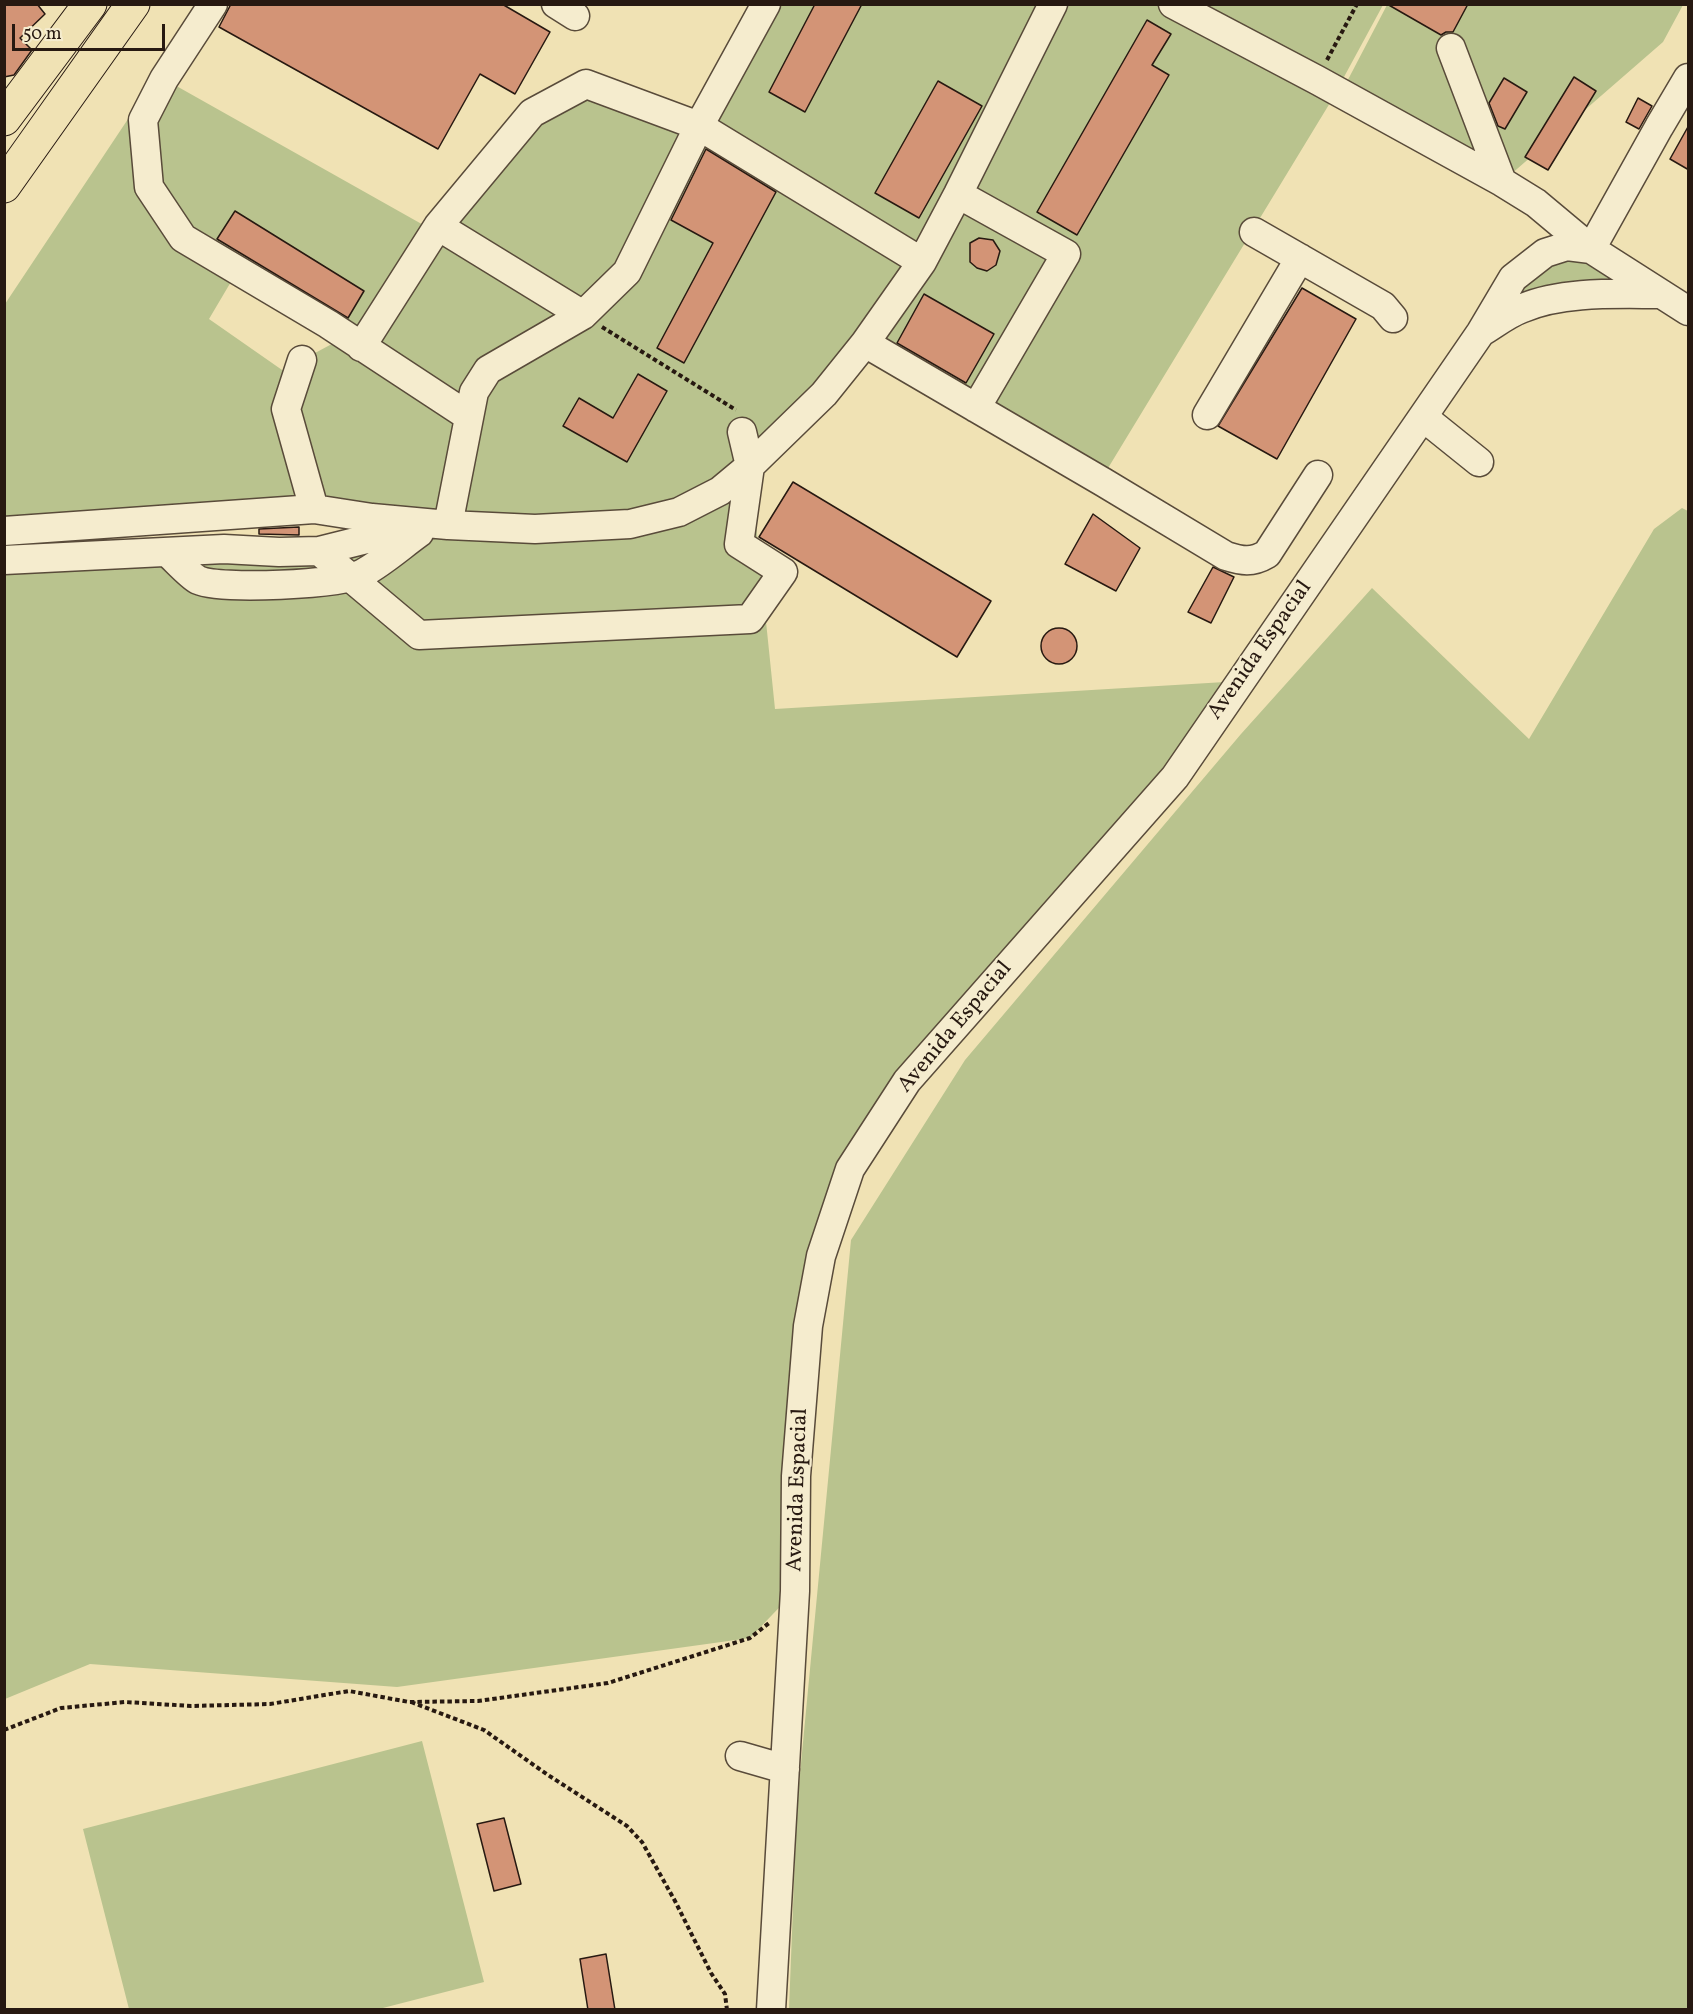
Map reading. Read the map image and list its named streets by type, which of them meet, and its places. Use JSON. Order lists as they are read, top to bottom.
{
  "streets": {
    "lane": ["Avenida Espacial"]
  },
  "scale_bar": "50 m"
}
